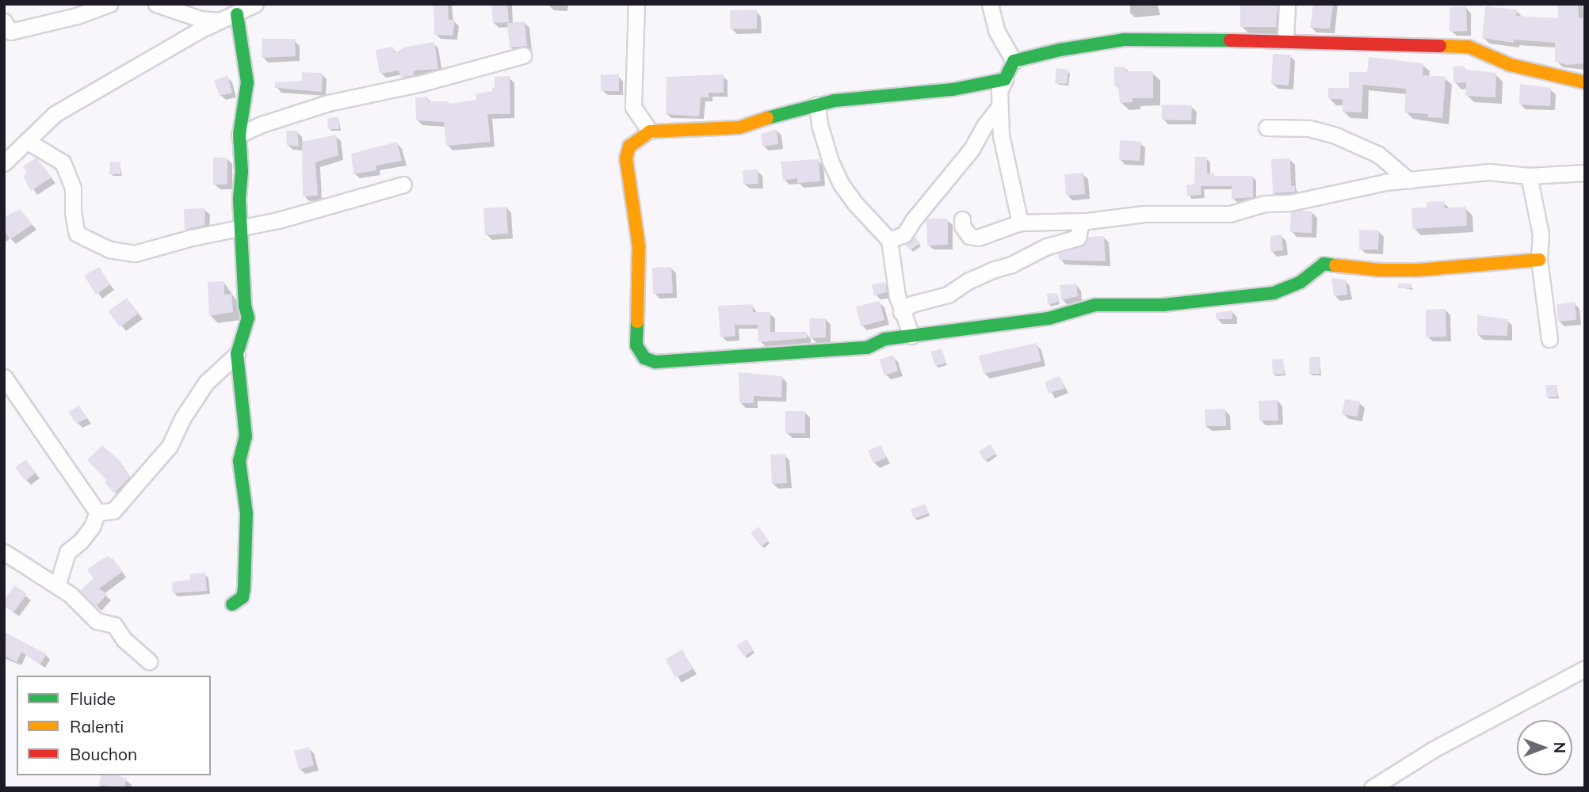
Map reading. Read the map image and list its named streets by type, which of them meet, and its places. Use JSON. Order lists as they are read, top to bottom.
{
  "legend": ["Fluide", "Ralenti", "Bouchon"],
  "north": "right"
}
